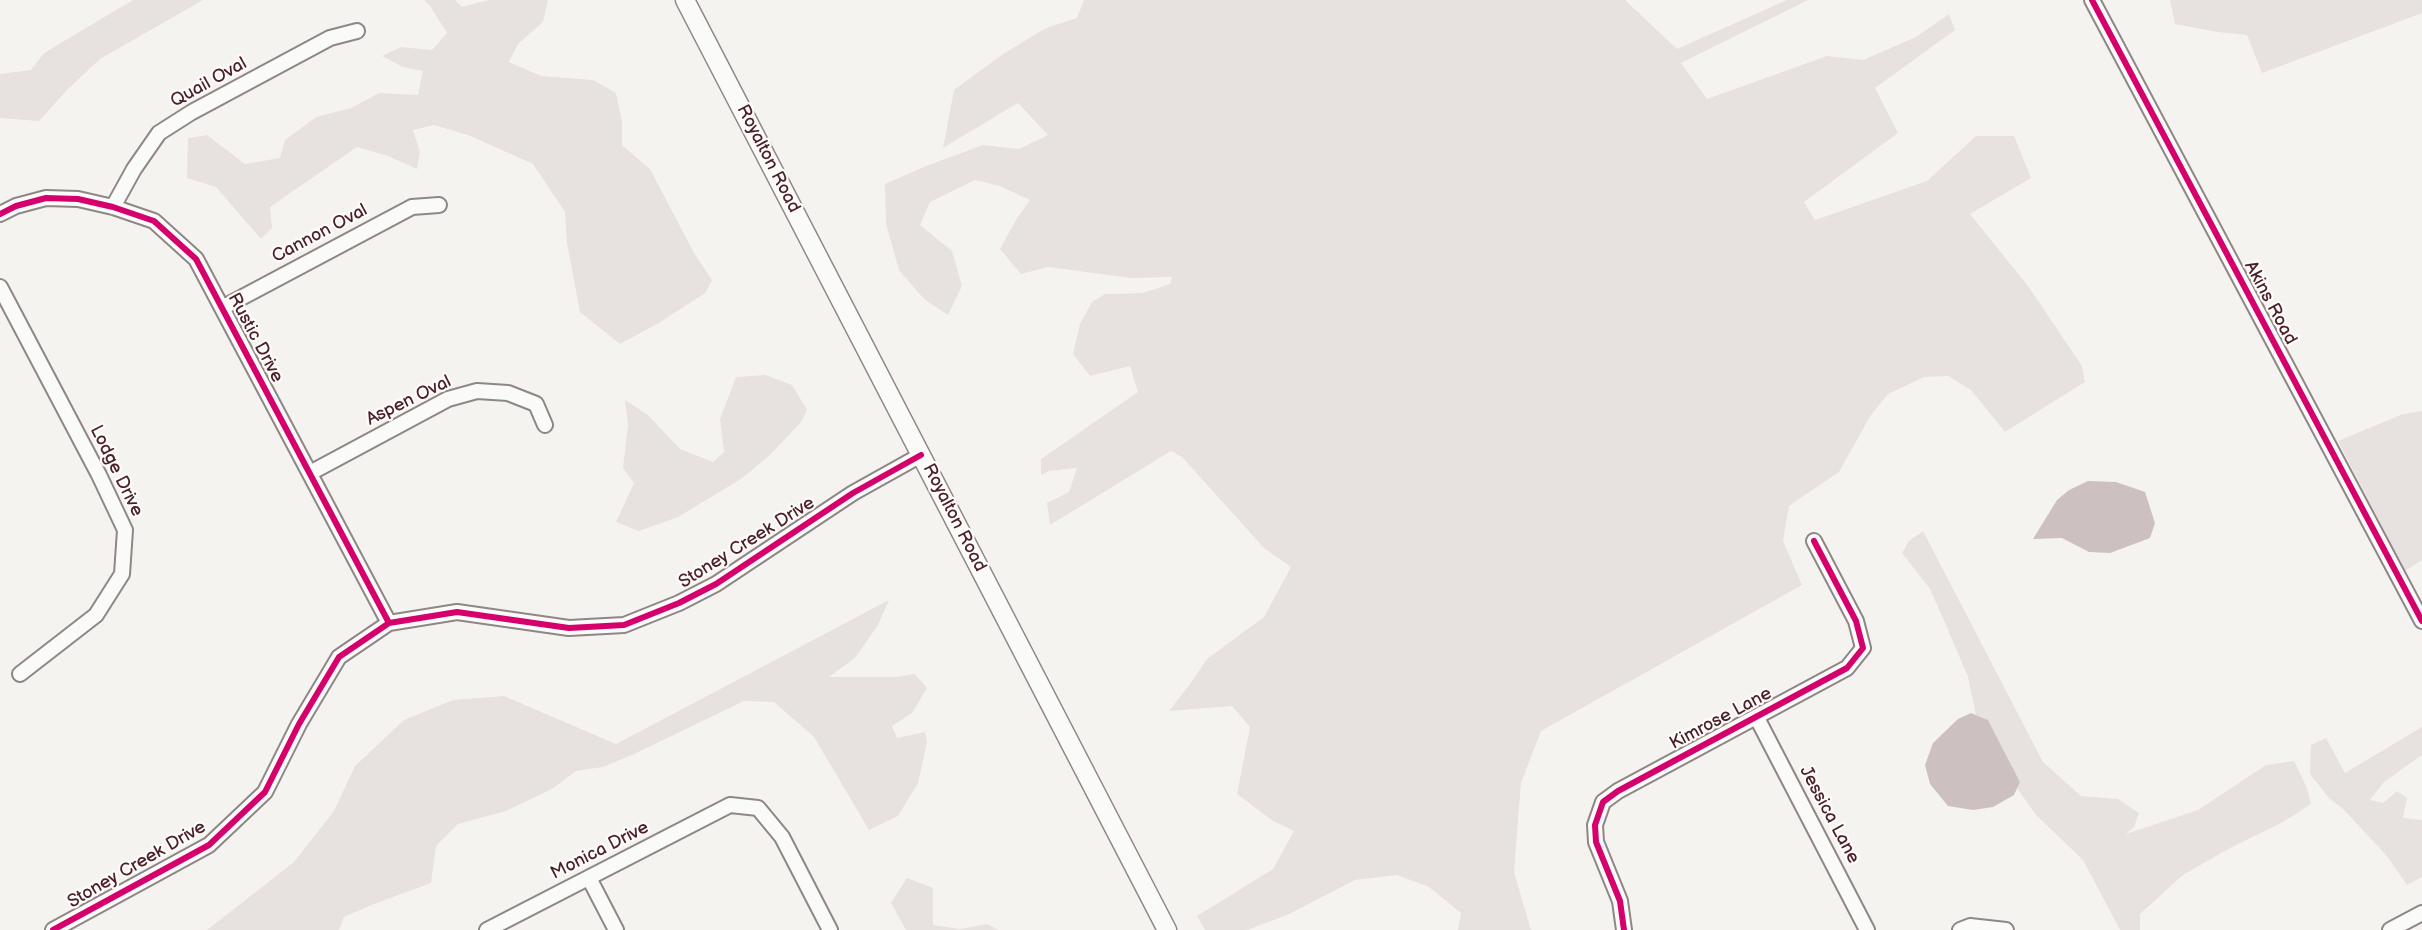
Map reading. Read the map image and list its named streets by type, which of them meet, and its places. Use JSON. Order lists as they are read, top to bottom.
{
  "streets": {
    "main road": ["Royalton Road"],
    "street": [
      "Quail Oval",
      "Cannon Oval",
      "Akins Road",
      "Rustic Drive",
      "Aspen Oval",
      "Lodge Drive",
      "Stoney Creek Drive",
      "Kimrose Lane",
      "Jessica Lane",
      "Monica Drive"
    ]
  },
  "crossings": [
    ["Quail Oval", "Rustic Drive"],
    ["Royalton Road", "Stoney Creek Drive"],
    ["Cannon Oval", "Rustic Drive"],
    ["Rustic Drive", "Aspen Oval"],
    ["Rustic Drive", "Stoney Creek Drive"],
    ["Kimrose Lane", "Jessica Lane"]
  ]
}
